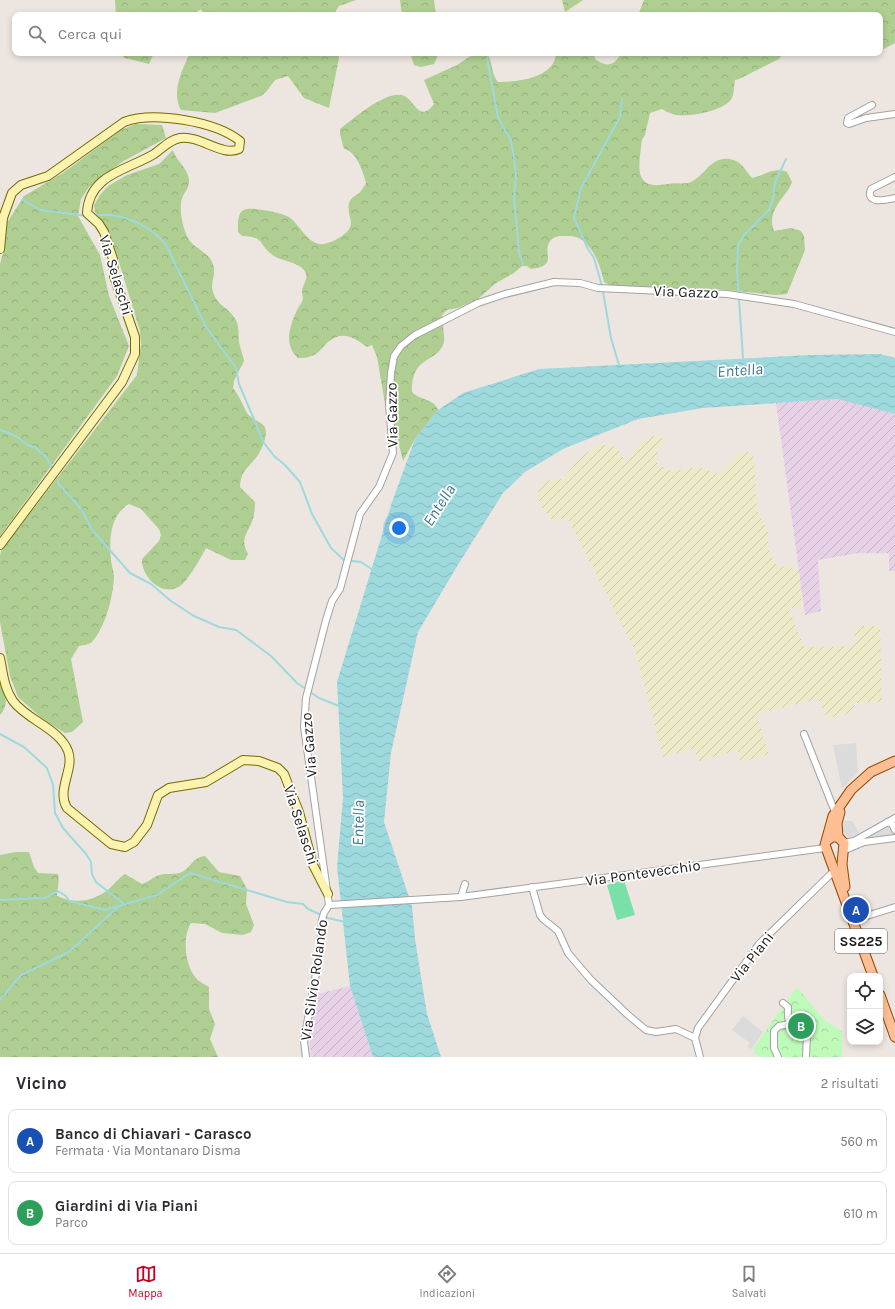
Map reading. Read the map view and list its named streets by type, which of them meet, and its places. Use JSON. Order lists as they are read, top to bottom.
{
  "streets": {
    "main road": ["SS225"],
    "street": [
      "Via Selaschi",
      "Via Gazzo",
      "Via Pontevecchio",
      "Via Piani",
      "Via Silvio Rolando"
    ]
  },
  "crossings": [
    ["Via Selaschi", "Via Gazzo"],
    ["Via Gazzo", "Via Pontevecchio"],
    ["Via Gazzo", "Via Silvio Rolando"],
    ["Via Pontevecchio", "SS225"],
    ["Via Pontevecchio", "Via Silvio Rolando"],
    ["SS225", "Via Piani"]
  ],
  "water": ["Entella"],
  "page": {
    "search": "Cerca qui",
    "pins": ["A", "B"],
    "heading": ["Vicino", "2 risultati"],
    "list": [
      {
        "mark": "A",
        "name": "Banco di Chiavari - Carasco",
        "note": "Fermata · Via Montanaro Disma",
        "value": "560 m"
      },
      {
        "mark": "B",
        "name": "Giardini di Via Piani",
        "note": "Parco",
        "value": "610 m"
      }
    ],
    "nav": ["Mappa", "Indicazioni", "Salvati"]
  }
}
